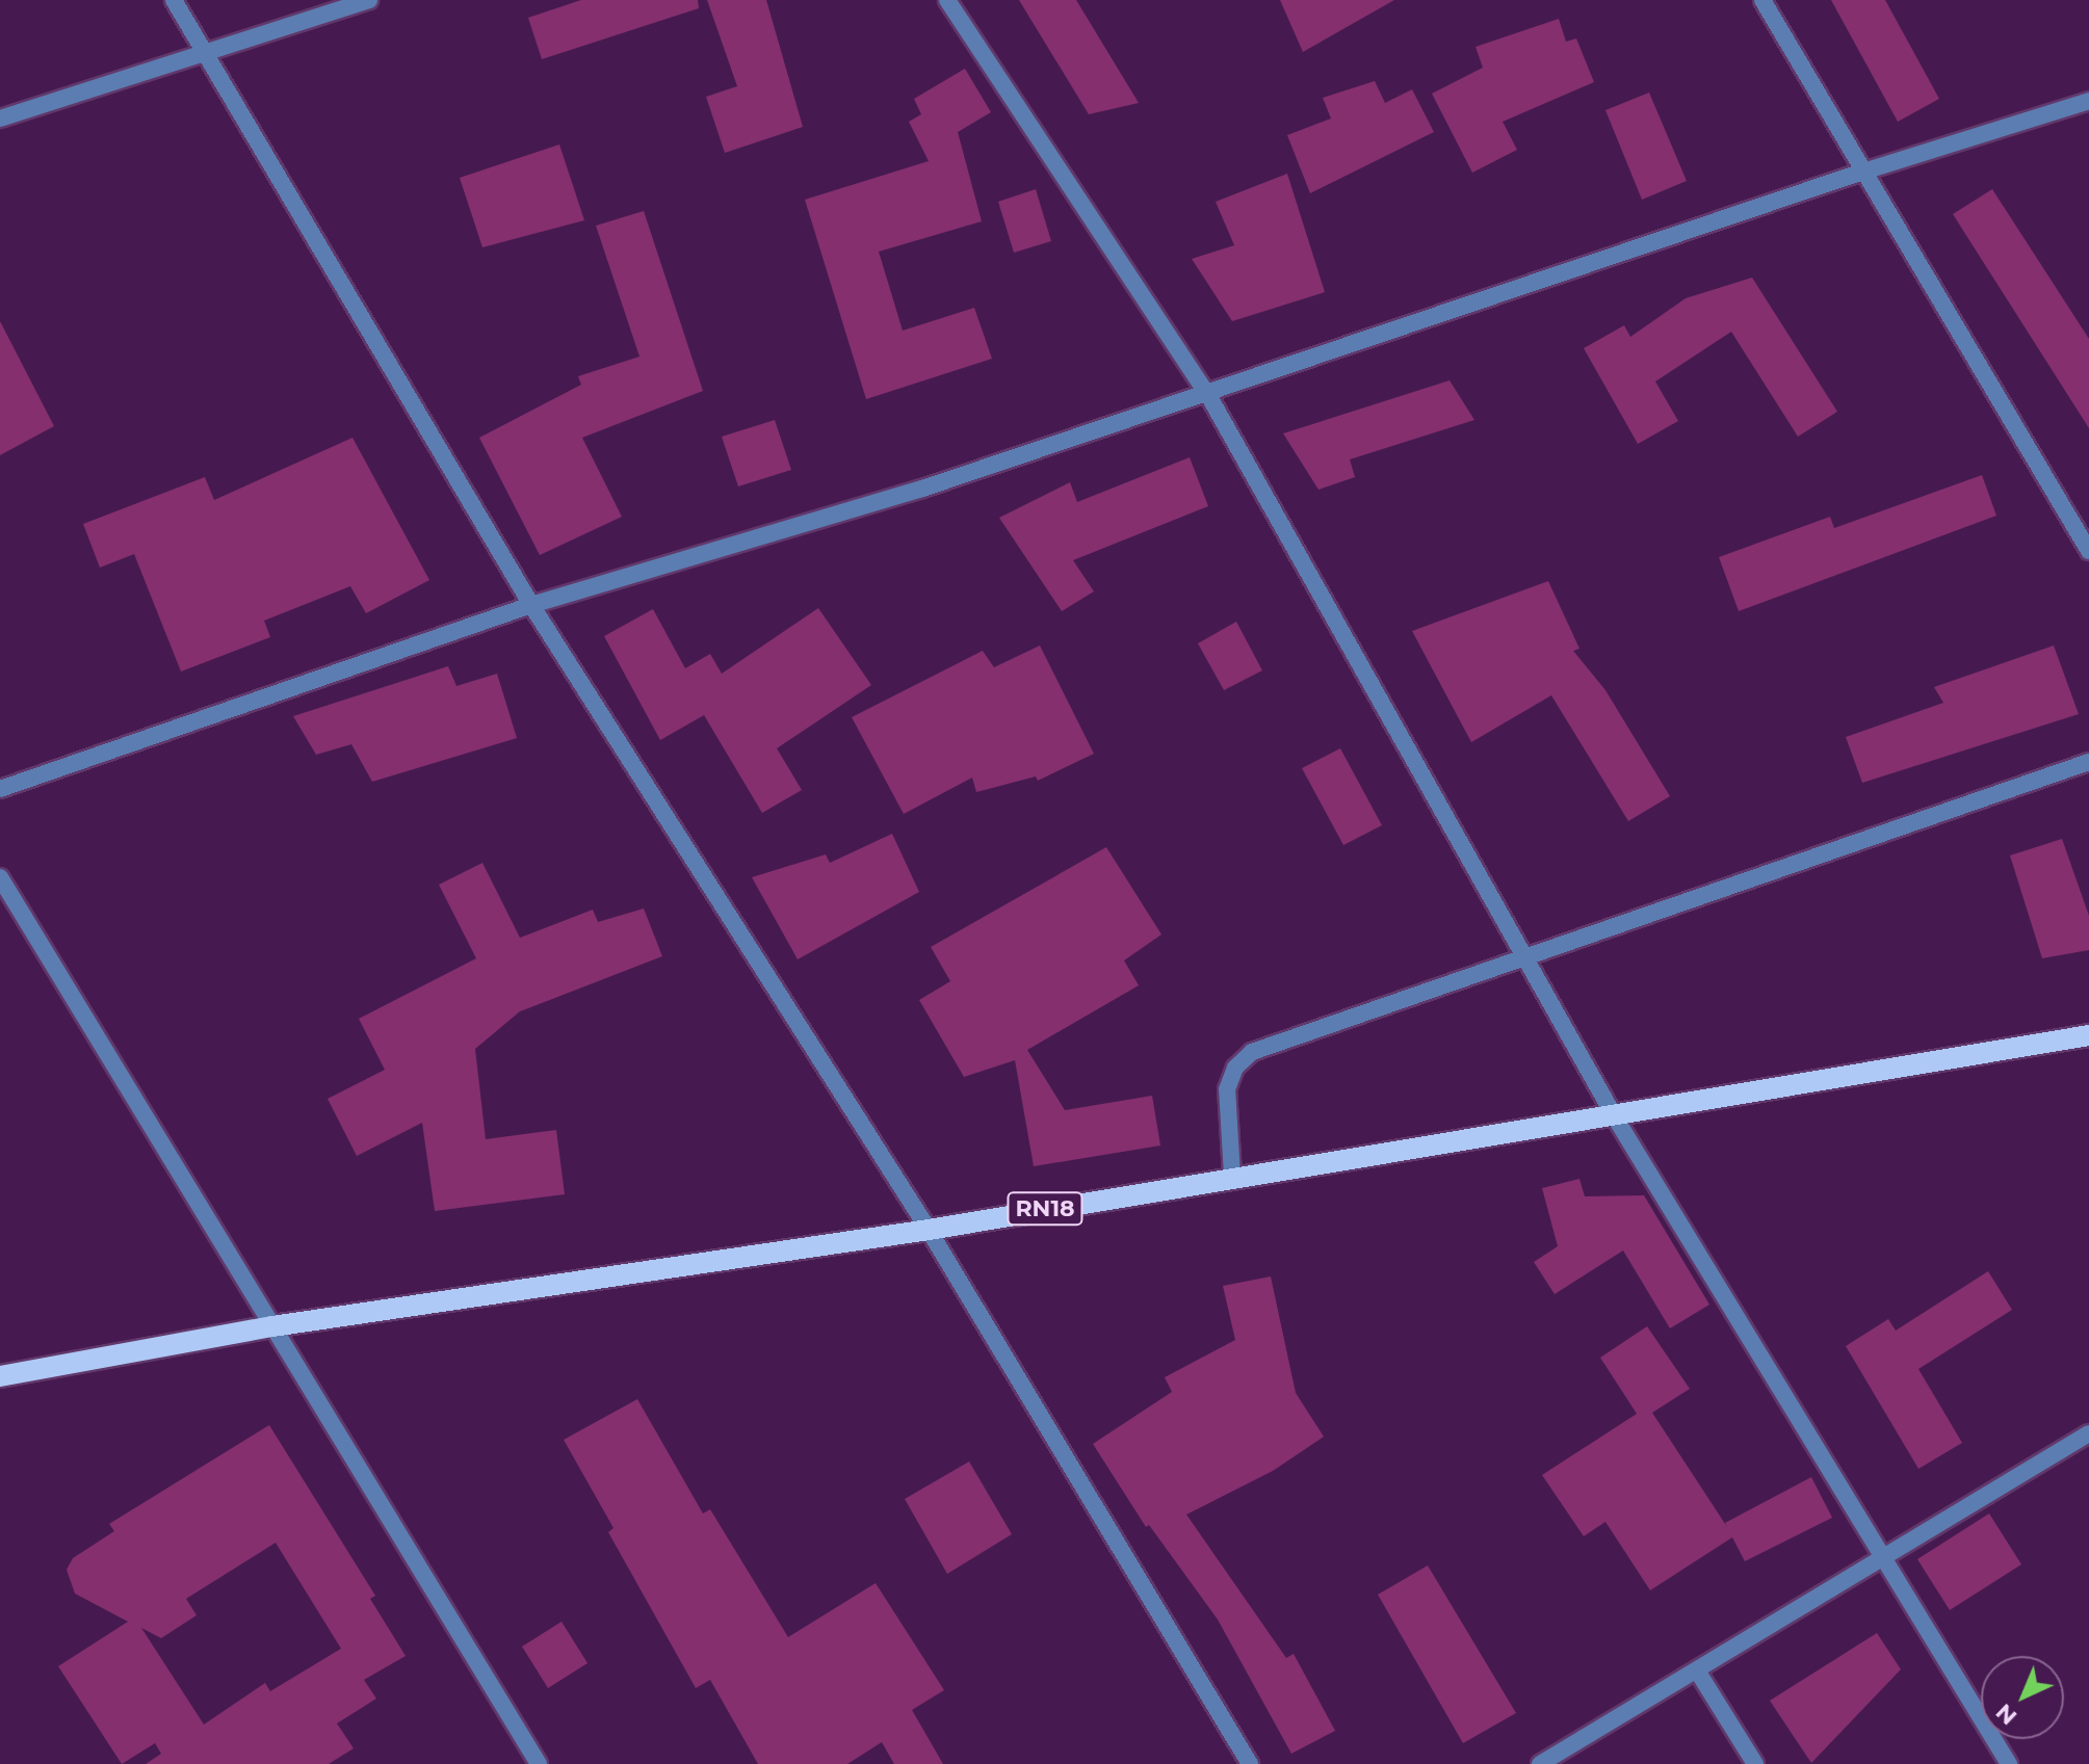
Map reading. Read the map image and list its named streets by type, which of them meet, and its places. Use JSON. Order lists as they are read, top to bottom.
{
  "streets": {
    "main road": ["RN18"]
  },
  "north": "bottom left"
}
